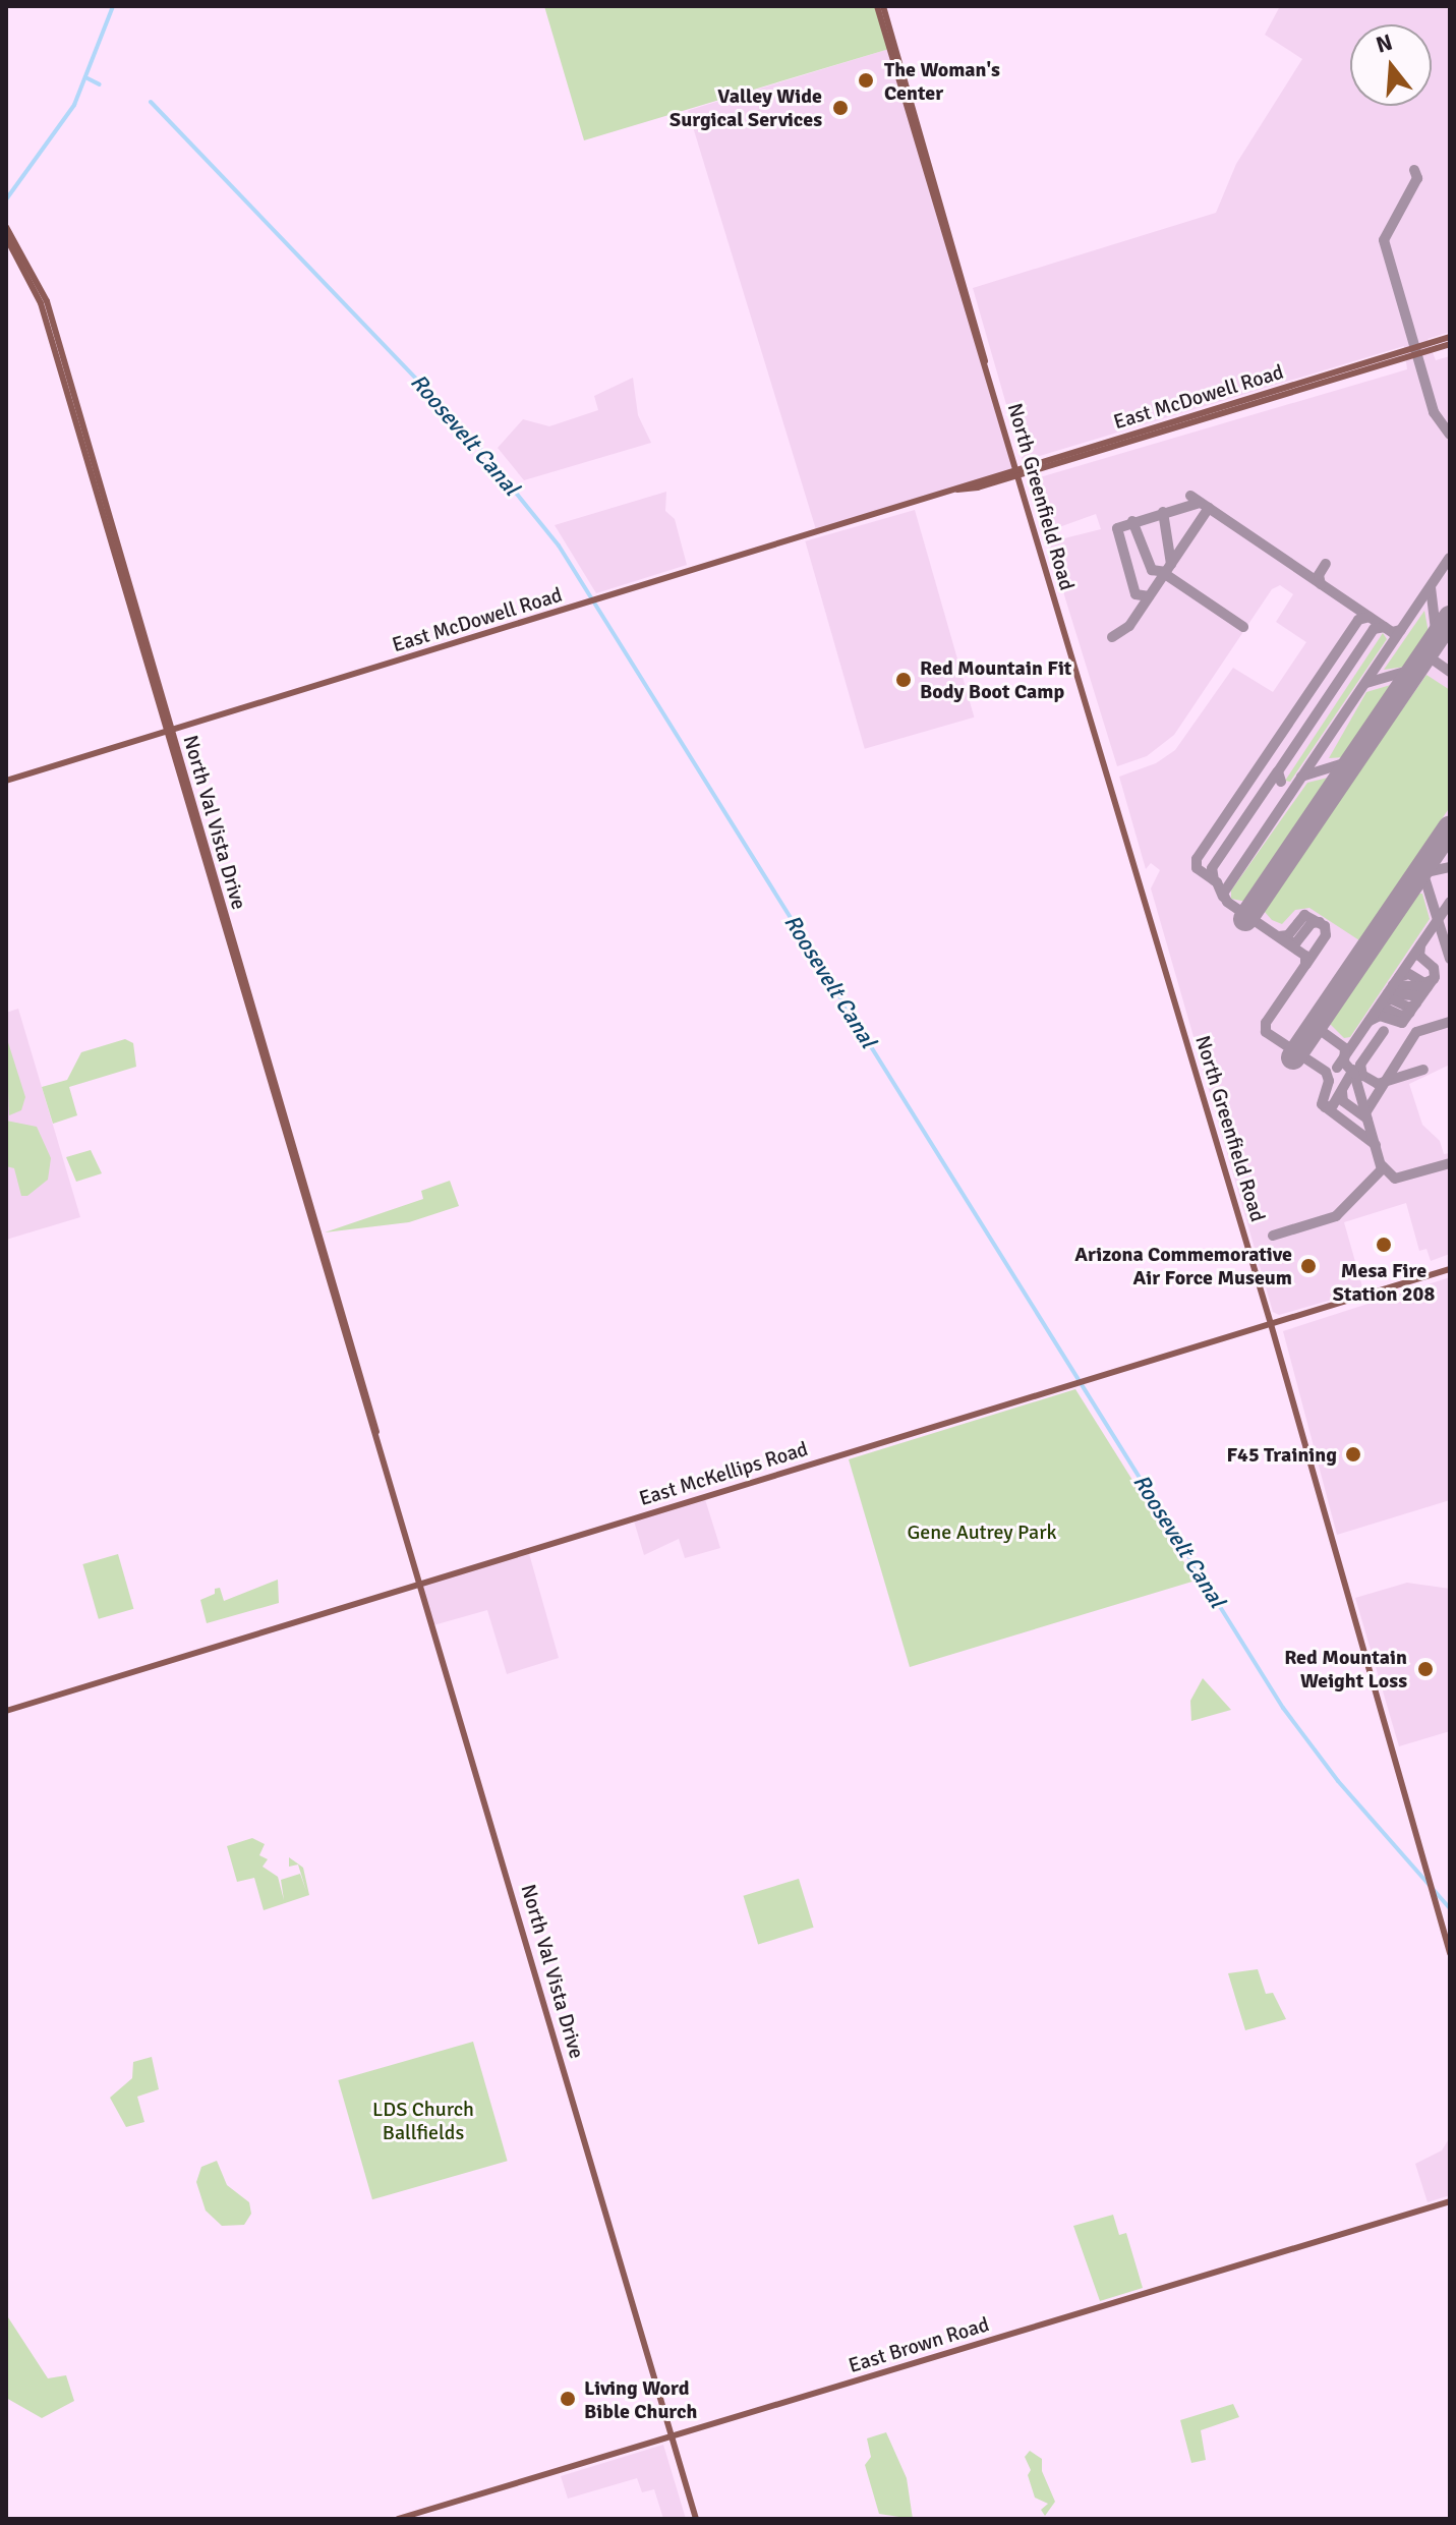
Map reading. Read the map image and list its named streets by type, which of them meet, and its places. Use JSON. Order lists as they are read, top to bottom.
{
  "streets": {
    "main road": [
      "East McDowell Road",
      "North Greenfield Road",
      "North Val Vista Drive",
      "East McKellips Road",
      "East Brown Road"
    ]
  },
  "crossings": [
    ["East McDowell Road", "North Greenfield Road"],
    ["East McDowell Road", "North Val Vista Drive"],
    ["North Greenfield Road", "East McKellips Road"],
    ["North Val Vista Drive", "East McKellips Road"],
    ["North Val Vista Drive", "East Brown Road"]
  ],
  "water": ["Roosevelt Canal"],
  "parks": ["Gene Autrey Park", "LDS Church Ballfields"],
  "places": [
    "The Woman's Center",
    "Valley Wide Surgical Services",
    "Red Mountain Fit Body Boot Camp",
    "Mesa Fire Station 208",
    "Arizona Commemorative Air Force Museum",
    "F45 Training",
    "Red Mountain Weight Loss",
    "Living Word Bible Church"
  ],
  "north": "top"
}
